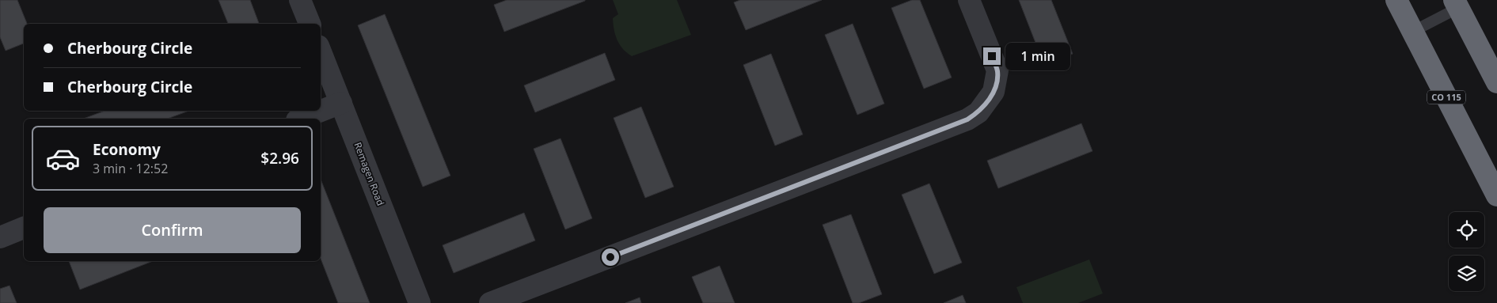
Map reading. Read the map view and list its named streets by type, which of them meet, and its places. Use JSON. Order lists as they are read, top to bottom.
{
  "streets": {
    "highway": ["CO 115"],
    "street": ["Remagen Road"]
  },
  "page": {
    "banner": ["Cherbourg Circle", "Cherbourg Circle"],
    "bubble": "1 min",
    "list": [
      {
        "name": "Economy",
        "note": "3 min · 12:52",
        "value": "$2.96"
      }
    ],
    "buttons": "Confirm"
  }
}
